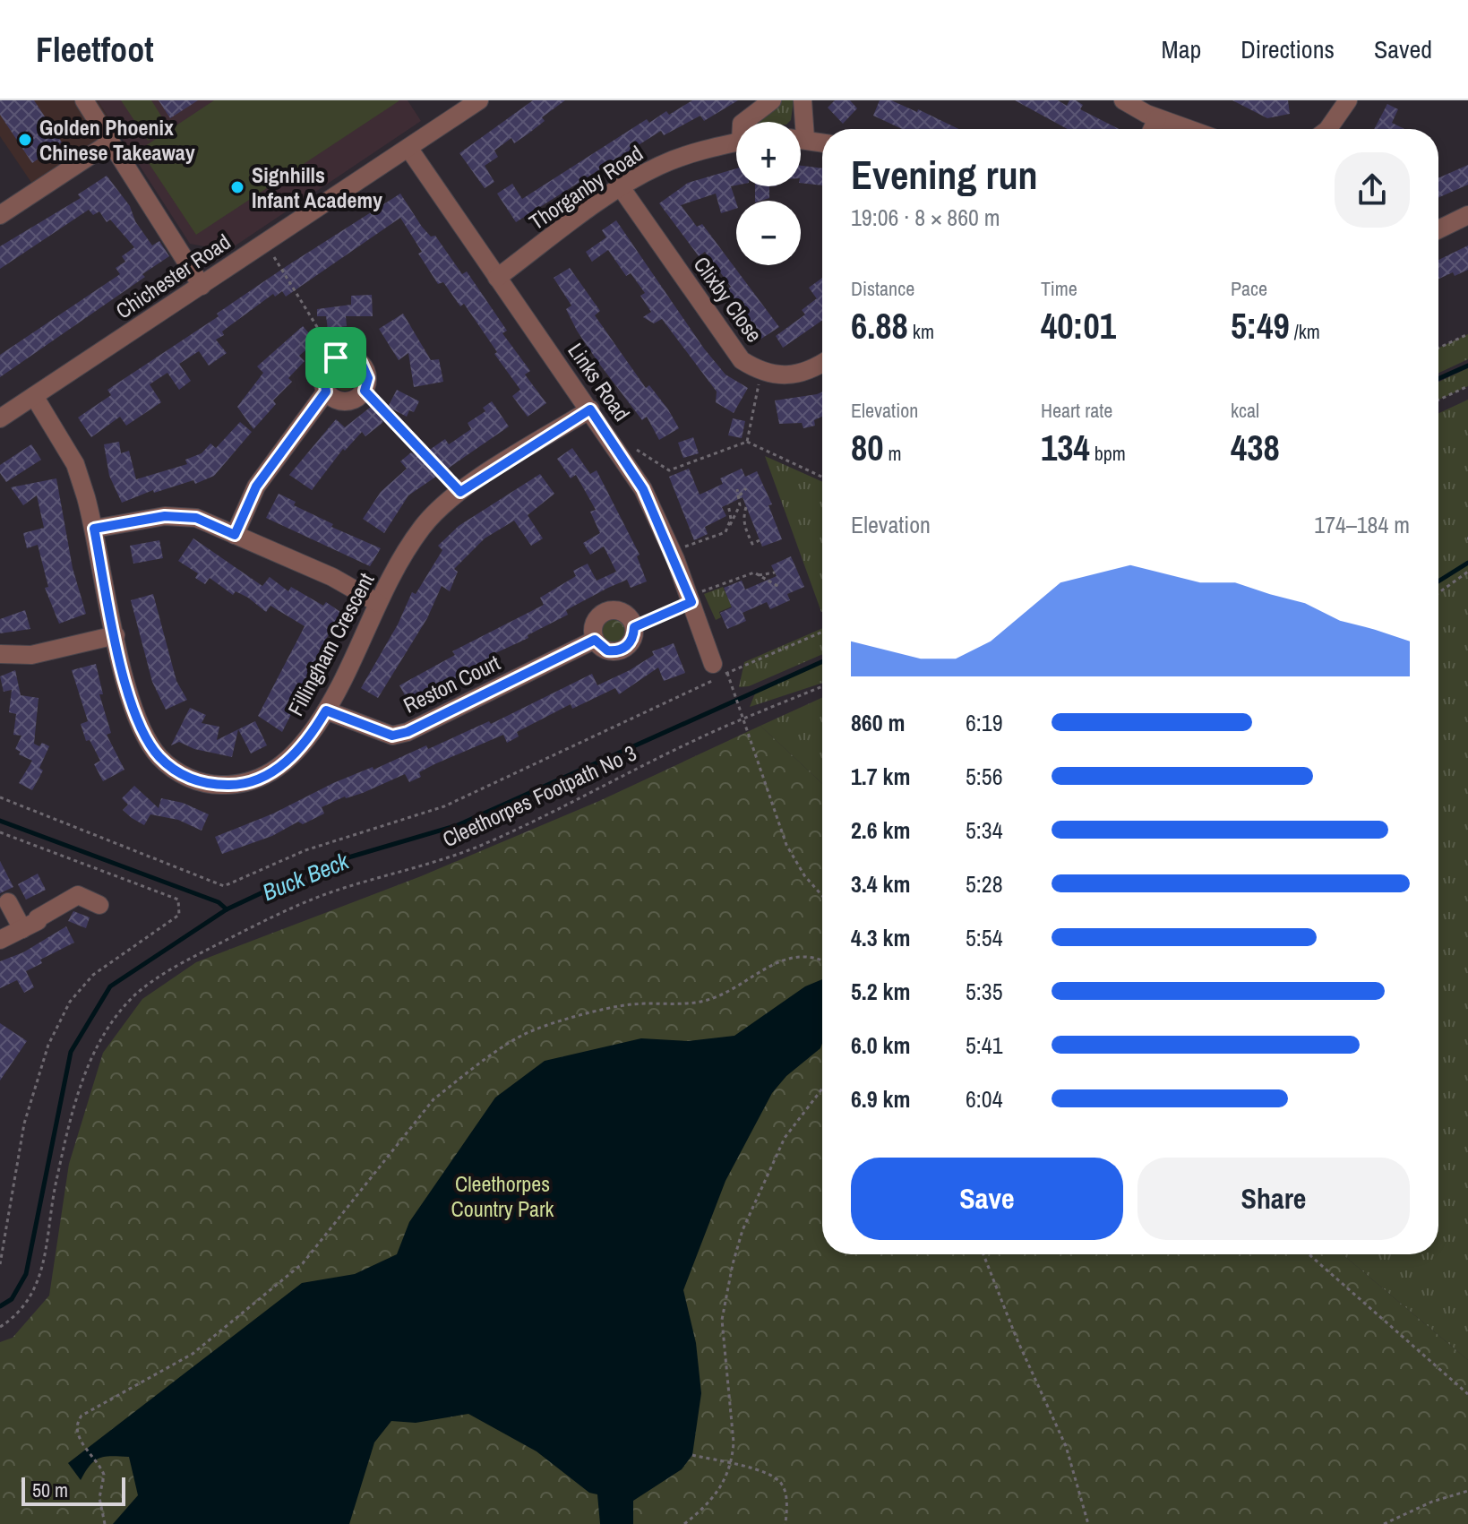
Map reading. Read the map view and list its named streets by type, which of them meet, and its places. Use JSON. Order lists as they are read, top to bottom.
{
  "streets": {
    "street": [
      "Thorganby Road",
      "Chichester Road",
      "Clixby Close",
      "Links Road",
      "Fillingham Crescent",
      "Reston Court"
    ],
    "path": ["Cleethorpes Footpath No 3"]
  },
  "crossings": [
    ["Thorganby Road", "Clixby Close"],
    ["Thorganby Road", "Links Road"],
    ["Chichester Road", "Links Road"],
    ["Chichester Road", "Fillingham Crescent"],
    ["Links Road", "Fillingham Crescent"],
    ["Fillingham Crescent", "Reston Court"]
  ],
  "water": ["Buck Beck"],
  "parks": ["Cleethorpes Country Park"],
  "places": ["Golden Phoenix Chinese Takeaway", "Signhills Infant Academy"],
  "scale_bar": "50 m",
  "page": {
    "header": "Fleetfoot",
    "nav": ["Map", "Directions", "Saved"],
    "map_buttons": ["+", "−"],
    "heading": ["Evening run", "19:06 · 8 × 860 m"],
    "stats": [
      ["Distance", "6.88 km"],
      ["Time", "40:01"],
      ["Pace", "5:49 /km"],
      ["Elevation", "80 m"],
      ["Heart rate", "134 bpm"],
      ["kcal", "438"]
    ],
    "chart": ["Elevation", "174–184 m"],
    "list": [
      {
        "name": "860 m",
        "note": "6:19"
      },
      {
        "name": "1.7 km",
        "note": "5:56"
      },
      {
        "name": "2.6 km",
        "note": "5:34"
      },
      {
        "name": "3.4 km",
        "note": "5:28"
      },
      {
        "name": "4.3 km",
        "note": "5:54"
      },
      {
        "name": "5.2 km",
        "note": "5:35"
      },
      {
        "name": "6.0 km",
        "note": "5:41"
      },
      {
        "name": "6.9 km",
        "note": "6:04"
      }
    ],
    "buttons": ["Save", "Share"],
    "scale": "50 m"
  }
}
